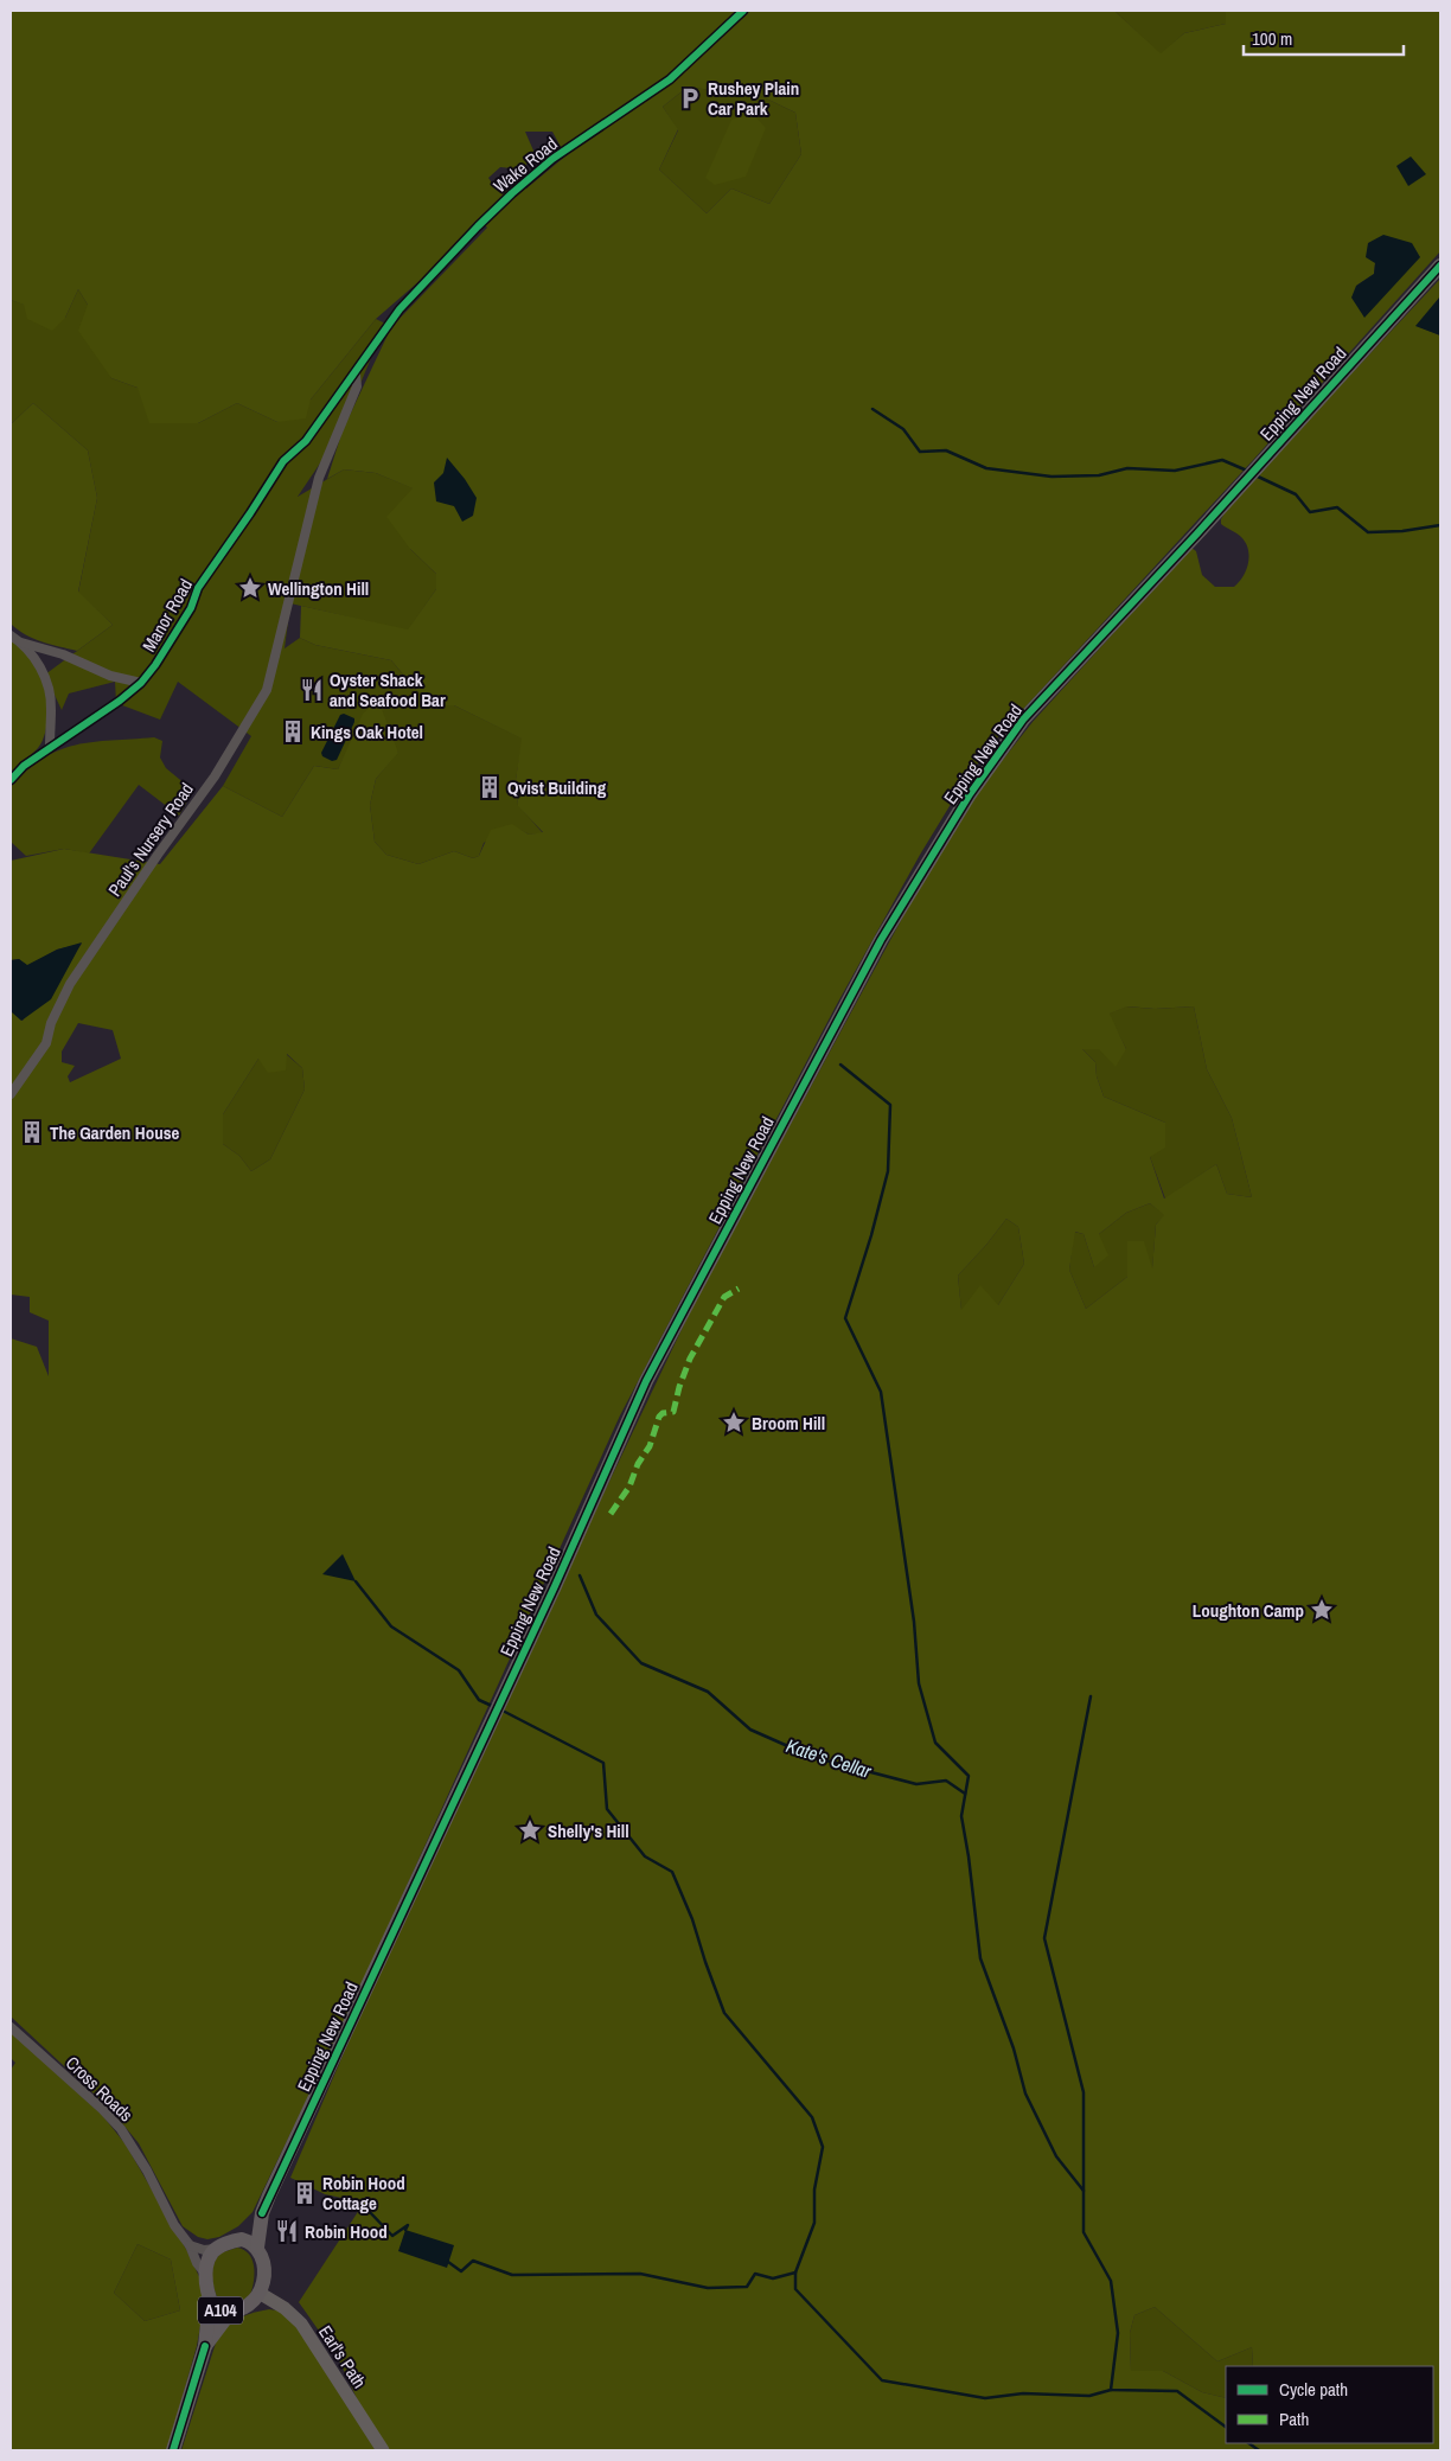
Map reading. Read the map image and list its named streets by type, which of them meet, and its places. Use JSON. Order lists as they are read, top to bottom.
{
  "streets": {
    "main road": ["Epping New Road", "A104"],
    "street": [
      "Wake Road",
      "Manor Road",
      "Paul's Nursery Road",
      "Cross Roads",
      "Earl's Path"
    ]
  },
  "crossings": [
    ["Wake Road", "Manor Road"],
    ["Wake Road", "Paul's Nursery Road"],
    ["Epping New Road", "Cross Roads"],
    ["Epping New Road", "A104"],
    ["Epping New Road", "Earl's Path"],
    ["Cross Roads", "A104"],
    ["Cross Roads", "Earl's Path"],
    ["A104", "Earl's Path"]
  ],
  "water": ["Kate's Cellar"],
  "places": {
    "parking": ["Rushey Plain Car Park"],
    "place": [
      "Wellington Hill",
      "Broom Hill",
      "Loughton Camp",
      "Shelly's Hill"
    ],
    "restaurant": ["Oyster Shack and Seafood Bar", "Robin Hood"],
    "building": [
      "Kings Oak Hotel",
      "Qvist Building",
      "The Garden House",
      "Robin Hood Cottage"
    ]
  },
  "legend": ["Cycle path", "Path"],
  "scale_bar": "100 m"
}
